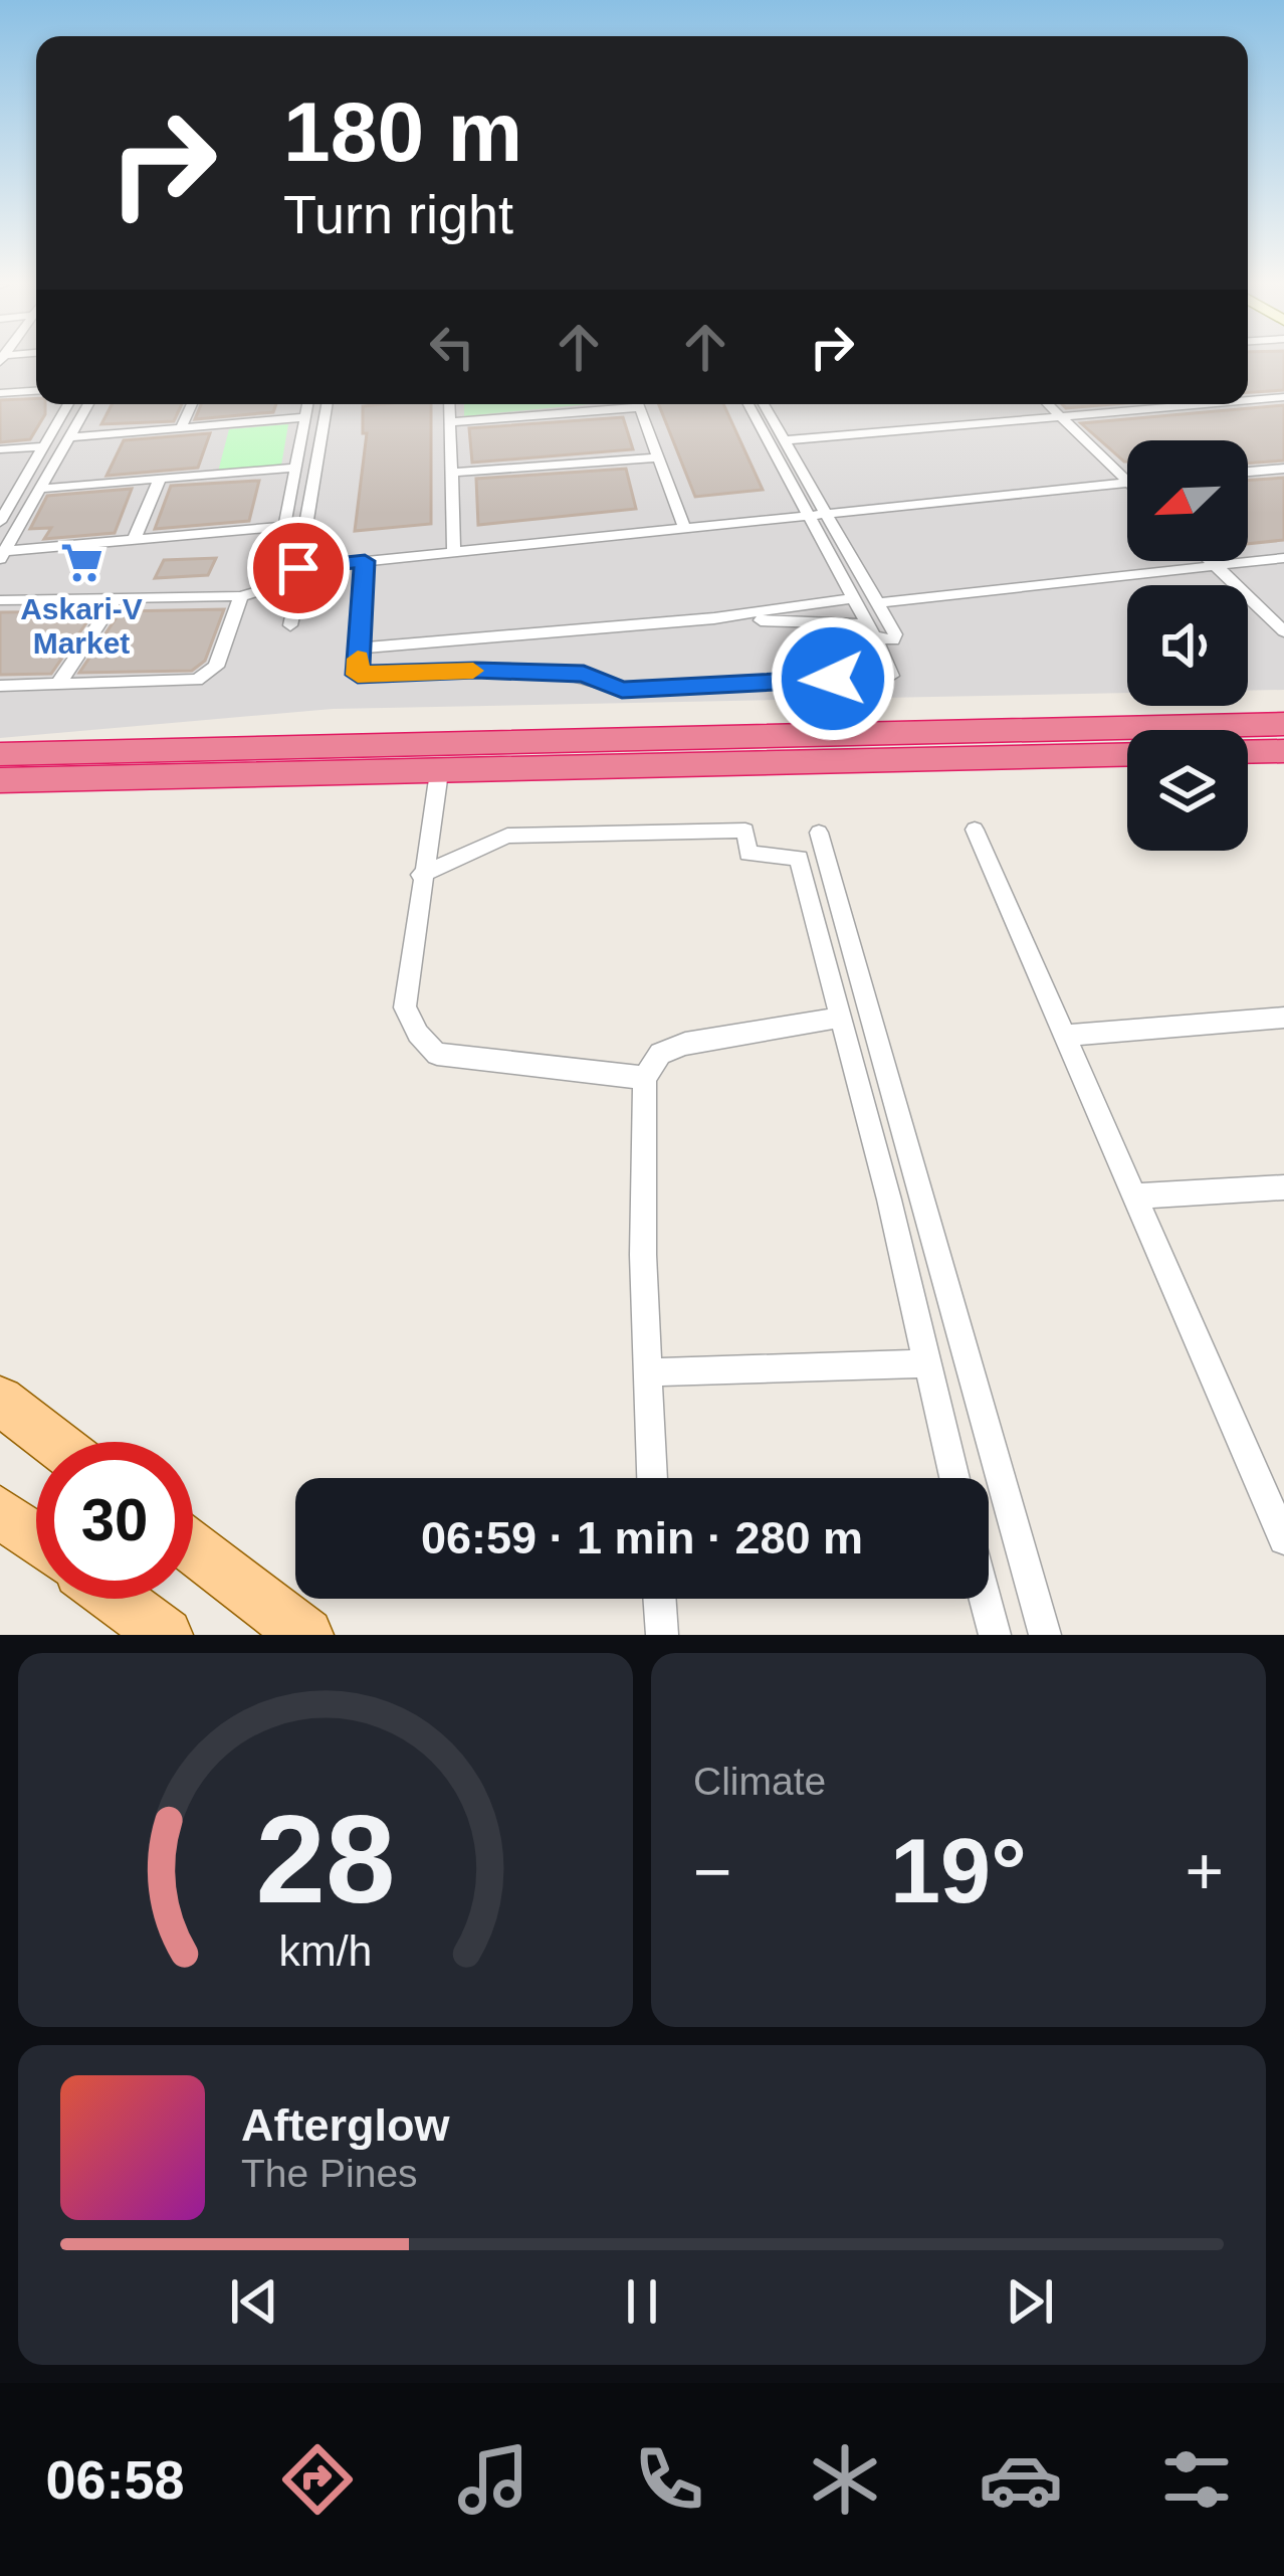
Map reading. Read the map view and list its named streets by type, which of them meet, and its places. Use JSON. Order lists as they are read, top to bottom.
{
  "places": {
    "supermarket": ["Askari-V Market"]
  },
  "north": "bottom left",
  "page": {
    "turn": ["180 m", "Turn right"],
    "limit": "30",
    "trip": "06:59 · 1 min · 280 m",
    "tile": "Climate",
    "heat": ["−", "19°", "+"],
    "song": ["Afterglow", "The Pines"],
    "tabs": "06:58",
    "gauge": ["28", "km/h"]
  }
}
